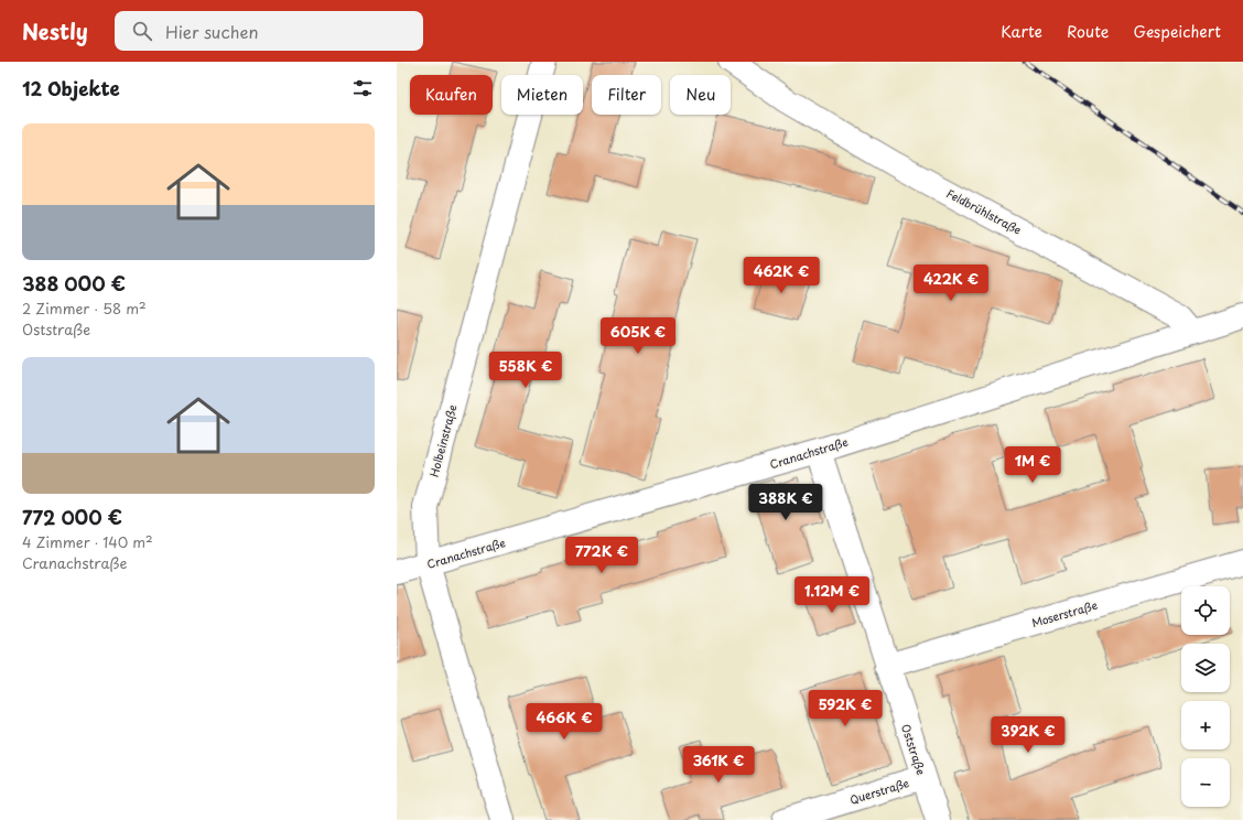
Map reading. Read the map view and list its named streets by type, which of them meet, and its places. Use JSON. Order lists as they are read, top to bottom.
{
  "streets": {
    "street": [
      "Feldbrühlstraße",
      "Holbeinstraße",
      "Cranachstraße",
      "Moserstraße",
      "Oststraße",
      "Querstraße"
    ]
  },
  "crossings": [
    ["Feldbrühlstraße", "Cranachstraße"],
    ["Holbeinstraße", "Cranachstraße"],
    ["Cranachstraße", "Oststraße"],
    ["Moserstraße", "Oststraße"],
    ["Oststraße", "Querstraße"]
  ],
  "page": {
    "header": "Nestly",
    "search": "Hier suchen",
    "nav": ["Karte", "Route", "Gespeichert"],
    "heading": "12 Objekte",
    "chip": [
      "Kaufen",
      "Mieten",
      "Filter",
      "Neu"
    ],
    "list": [
      {
        "name": "388 000 €",
        "note": "2 Zimmer · 58 m² · Oststraße"
      },
      {
        "name": "772 000 €",
        "note": "4 Zimmer · 140 m² · Cranachstraße"
      }
    ],
    "price": [
      "462K €",
      "422K €",
      "605K €",
      "558K €",
      "1M €",
      "388K €",
      "772K €",
      "1.12M €",
      "592K €",
      "466K €",
      "392K €",
      "361K €"
    ],
    "map_buttons": ["+", "−"]
  }
}
